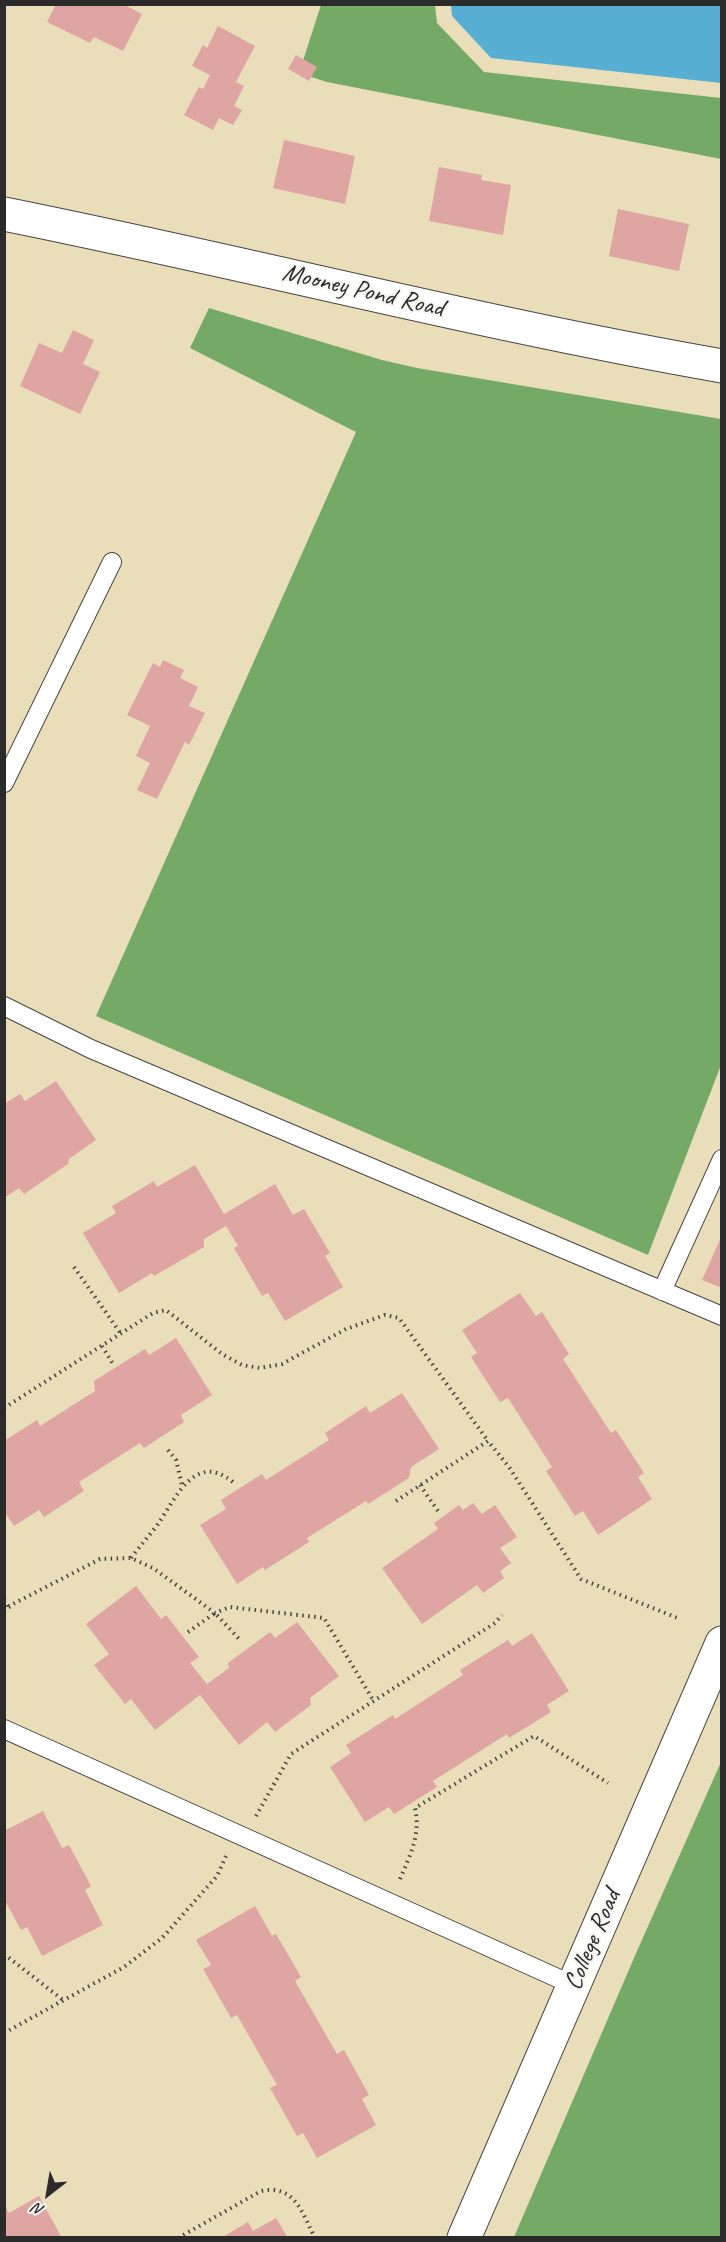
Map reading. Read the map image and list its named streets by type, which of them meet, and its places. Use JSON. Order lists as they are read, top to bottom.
{
  "streets": {
    "street": ["Mooney Pond Road", "College Road"]
  },
  "north": "bottom left"
}
